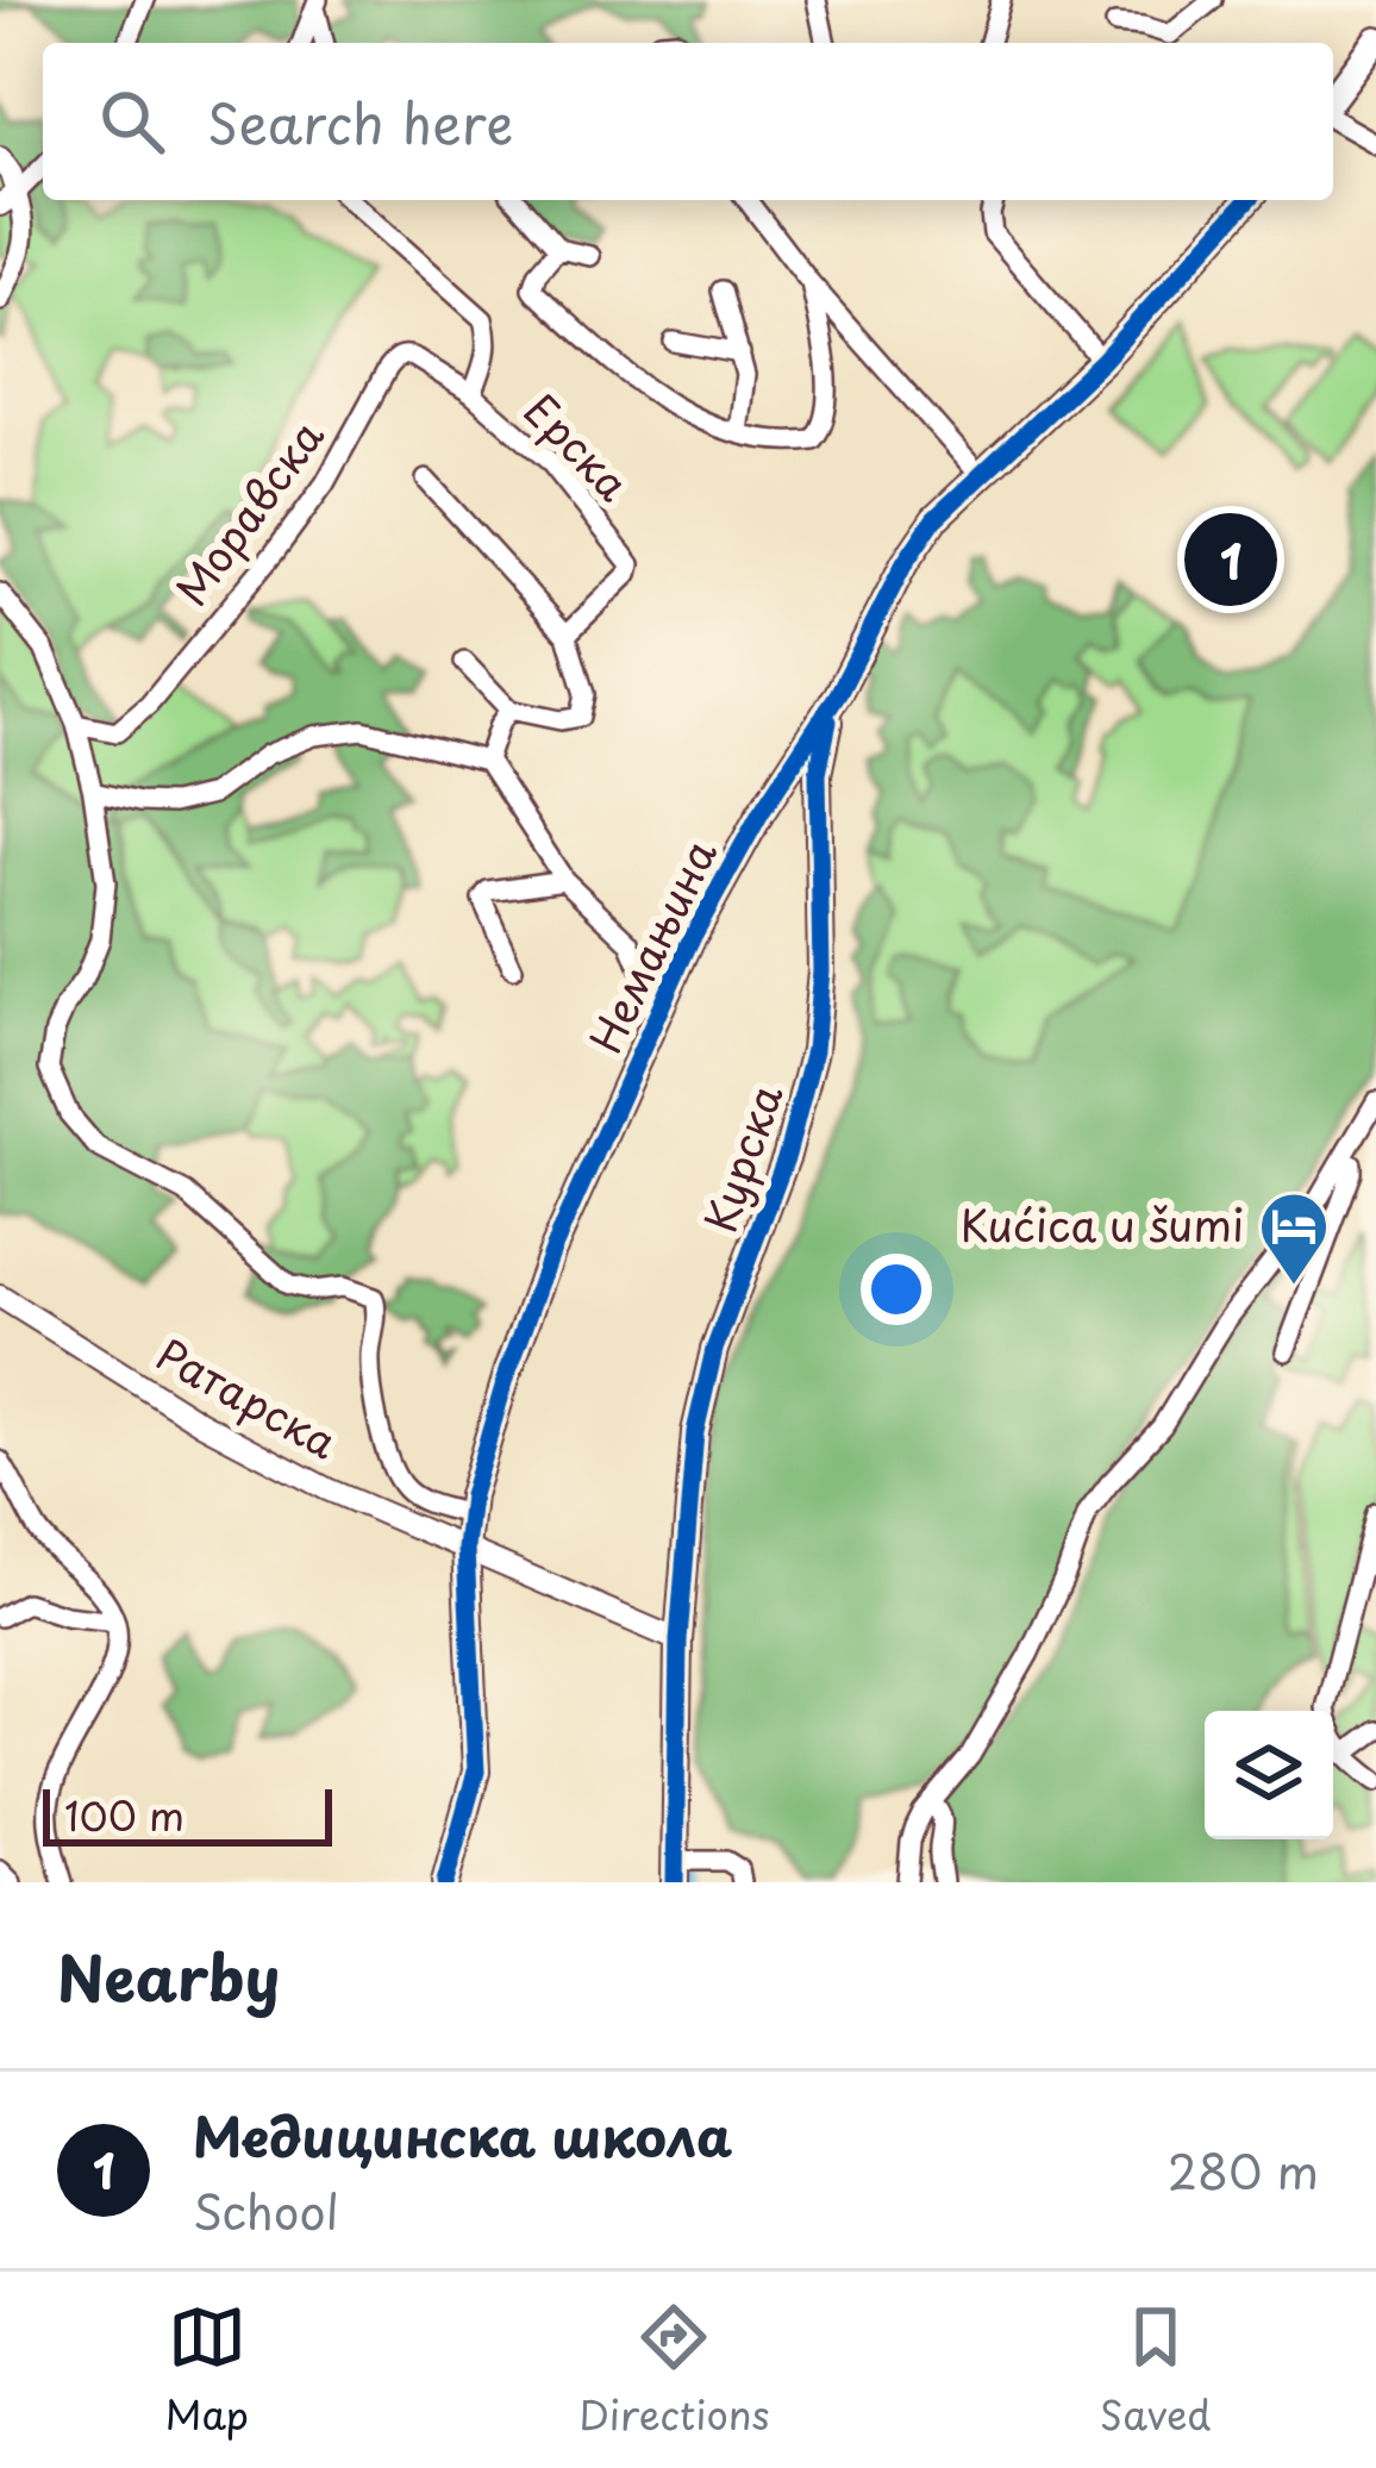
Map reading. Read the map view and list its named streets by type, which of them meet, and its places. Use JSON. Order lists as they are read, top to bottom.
{
  "streets": {
    "main road": ["Немањина", "Курска"],
    "street": ["Ерска", "Моравска", "Ратарска"]
  },
  "crossings": [
    ["Ерска", "Моравска"],
    ["Немањина", "Курска"],
    ["Немањина", "Ратарска"],
    ["Курска", "Ратарска"]
  ],
  "places": {
    "hotel": ["Kućica u šumi"]
  },
  "scale_bar": "100 m",
  "page": {
    "search": "Search here",
    "pins": "1",
    "scale": "100 m",
    "heading": "Nearby",
    "list": [
      {
        "mark": "1",
        "name": "Медицинска школа",
        "note": "School",
        "value": "280 m"
      }
    ],
    "nav": ["Map", "Directions", "Saved"]
  }
}
